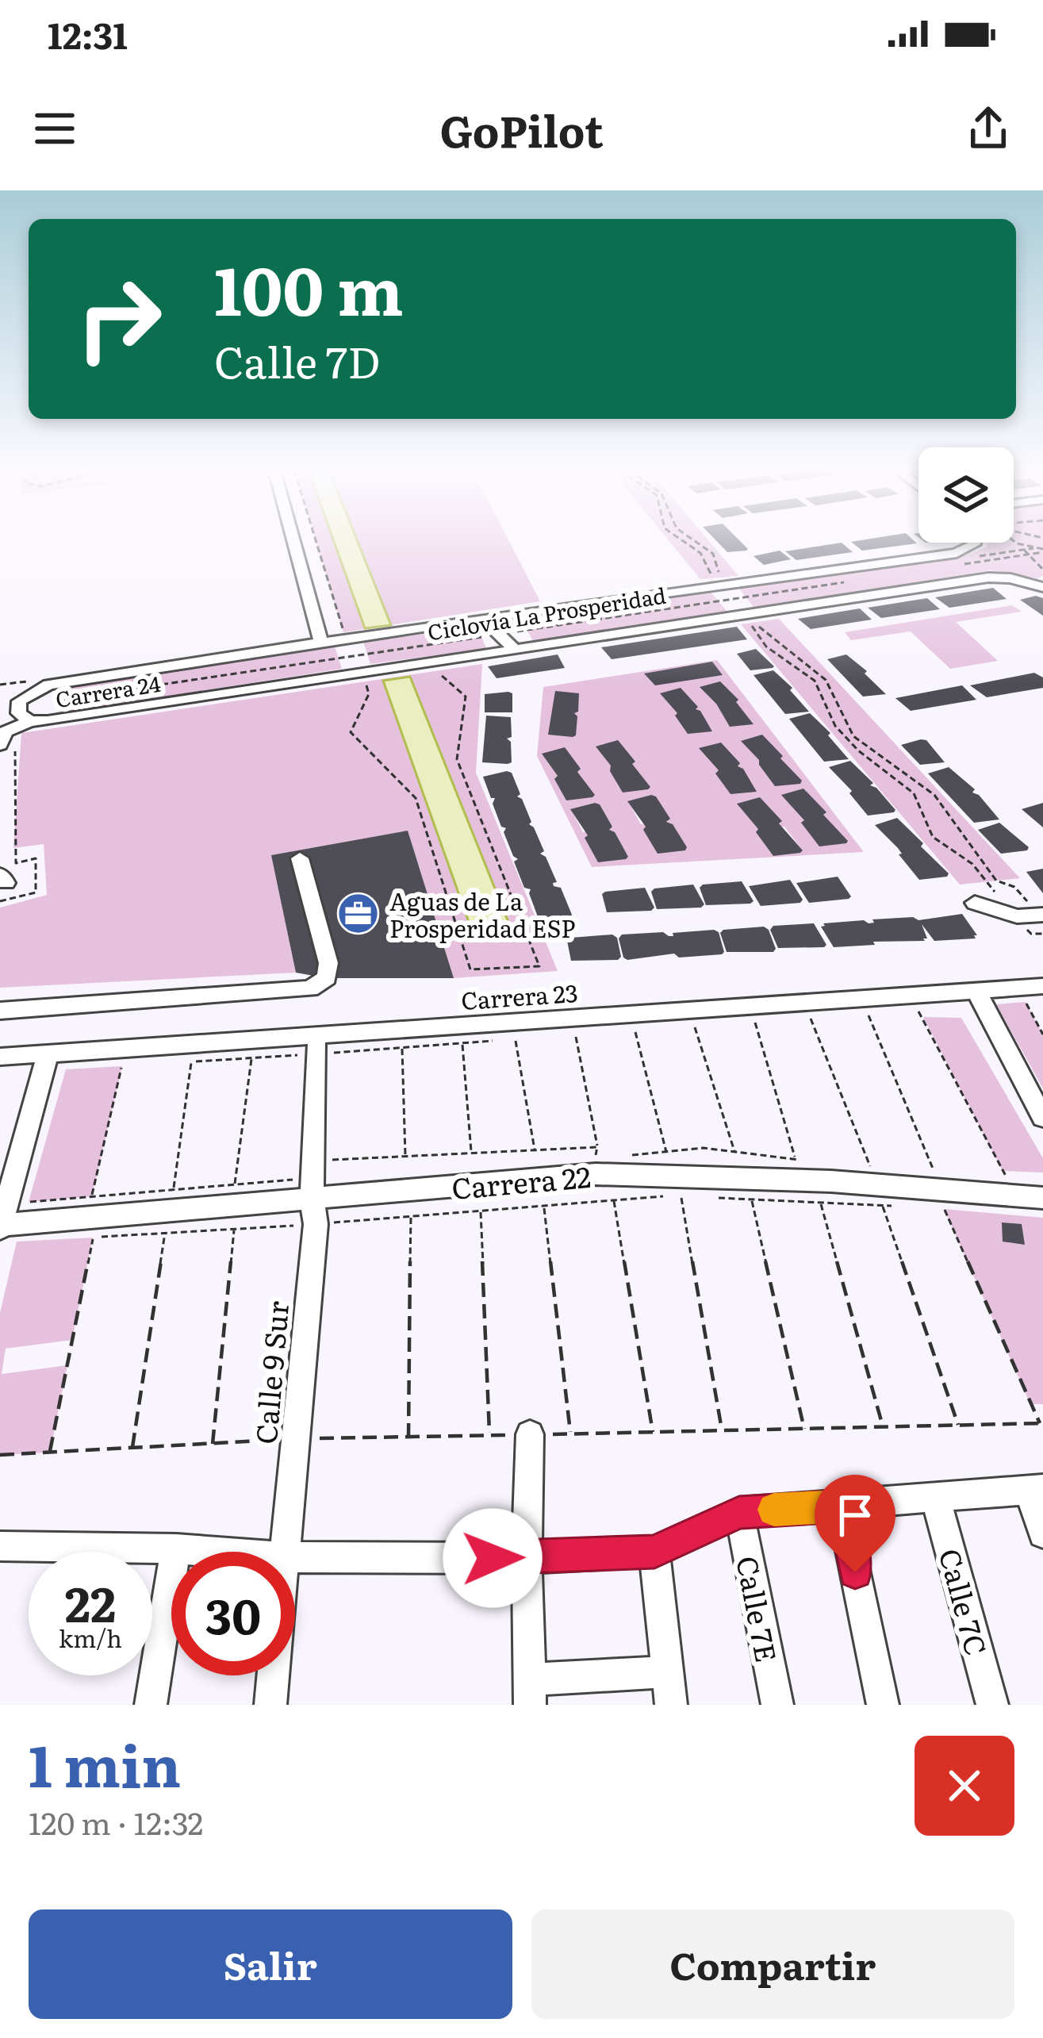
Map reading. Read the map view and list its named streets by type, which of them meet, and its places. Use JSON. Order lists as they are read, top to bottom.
{
  "streets": {
    "street": [
      "Carrera 24",
      "Carrera 23",
      "Carrera 22",
      "Calle 9 Sur",
      "Calle 7C",
      "Calle 7E"
    ],
    "path": ["Ciclovía La Prosperidad"]
  },
  "crossings": [
    ["Ciclovía La Prosperidad", "Carrera 24"],
    ["Carrera 22", "Calle 9 Sur"]
  ],
  "places": {
    "office": ["Aguas de La Prosperidad ESP"]
  },
  "page": {
    "status": "12:31",
    "header": "GoPilot",
    "turn": ["100 m", "Calle 7D"],
    "speed": "22 km/h",
    "limit": "30",
    "heading": ["1 min", "120 m · 12:32"],
    "buttons": ["Salir", "Compartir"]
  }
}
